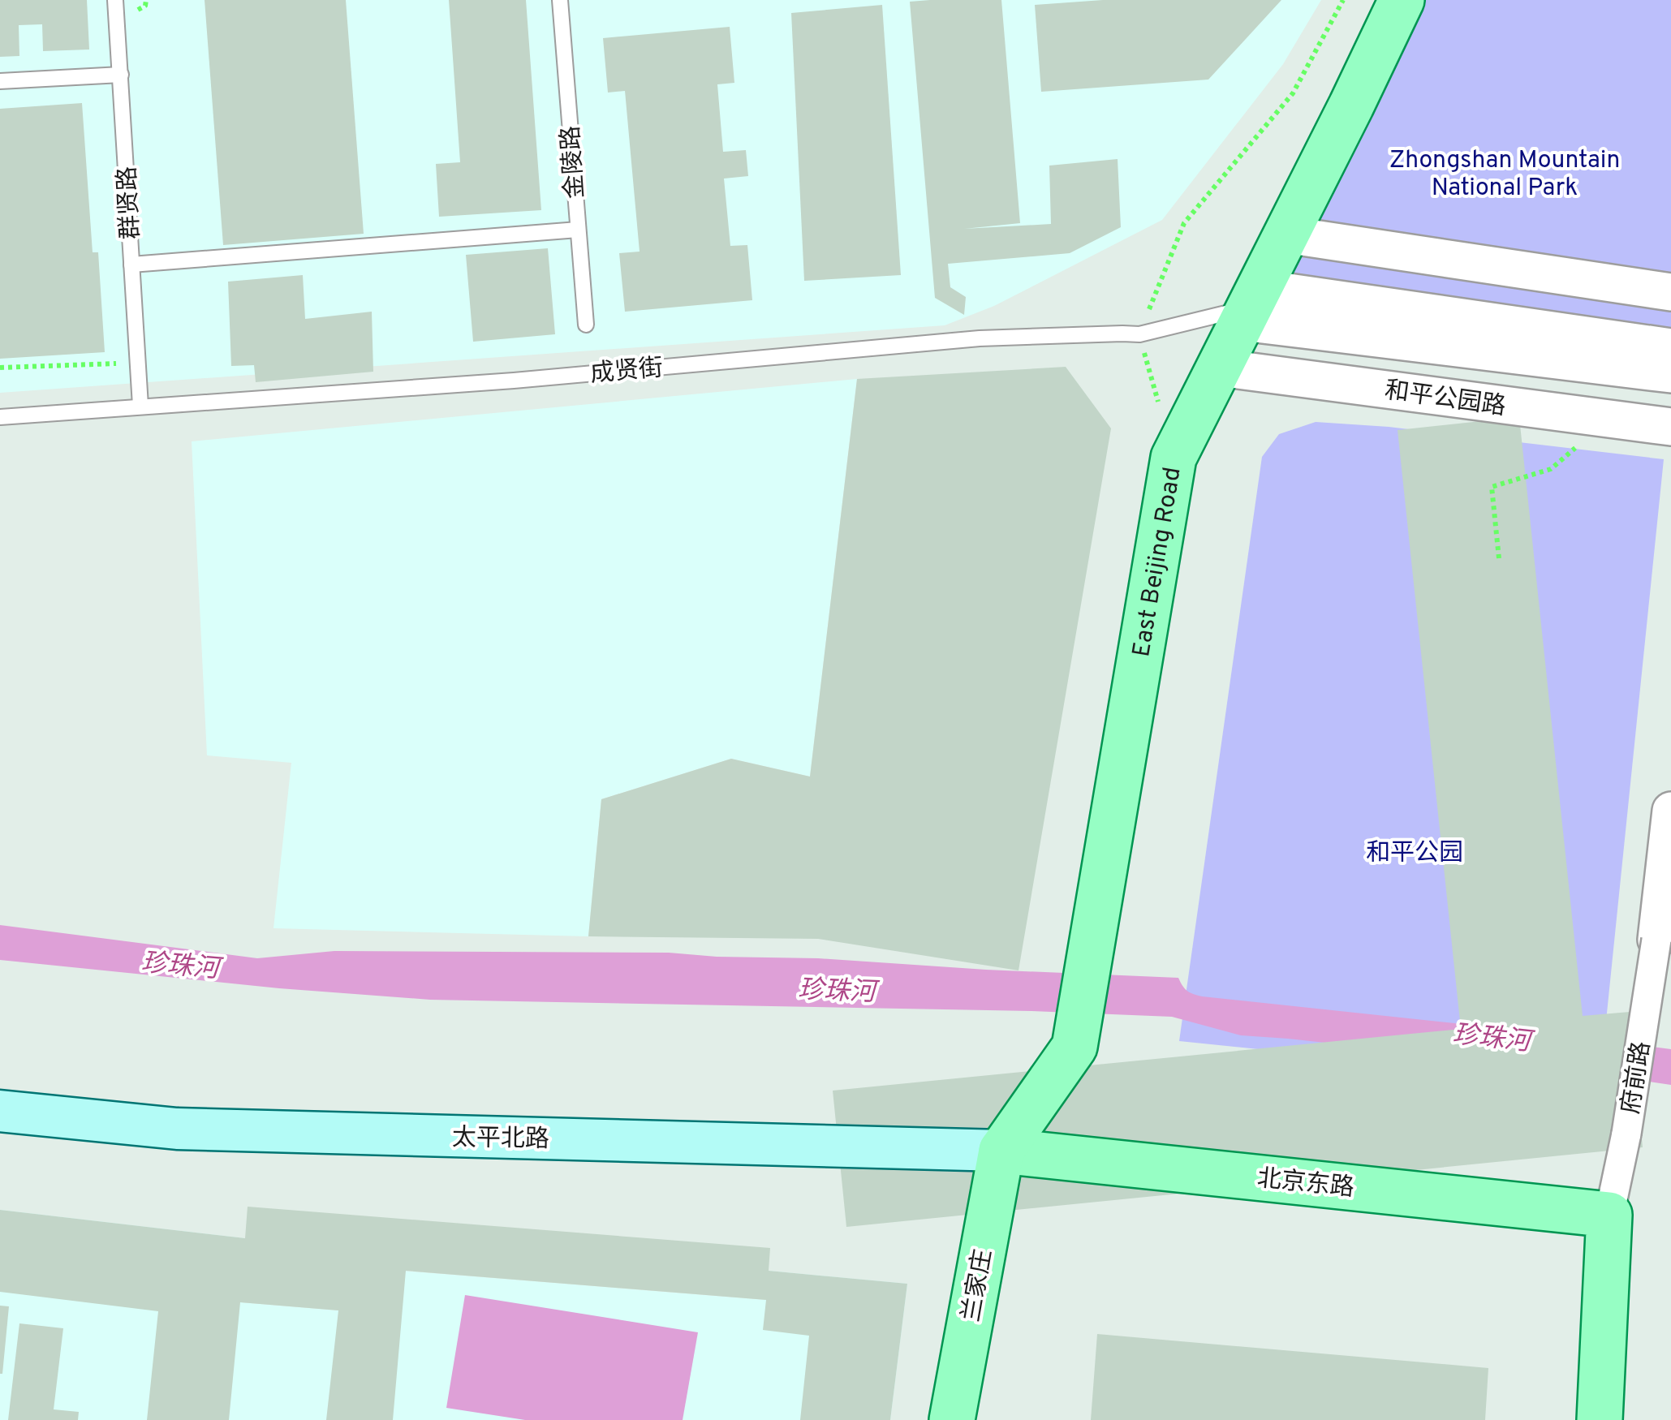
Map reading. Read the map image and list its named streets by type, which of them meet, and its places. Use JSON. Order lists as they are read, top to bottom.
{
  "streets": {
    "main road": [
      "East Beijing Road",
      "太平北路",
      "北京东路",
      "兰家庄"
    ],
    "street": ["和平公园路", "府前路"],
    "lane": ["金陵路", "群贤路", "成贤街"]
  },
  "crossings": [
    ["群贤路", "成贤街"],
    ["成贤街", "和平公园路"],
    ["成贤街", "East Beijing Road"],
    ["和平公园路", "East Beijing Road"],
    ["East Beijing Road", "太平北路"],
    ["East Beijing Road", "北京东路"],
    ["East Beijing Road", "兰家庄"],
    ["府前路", "北京东路"],
    ["太平北路", "北京东路"],
    ["太平北路", "兰家庄"],
    ["北京东路", "兰家庄"]
  ],
  "water": ["珍珠河"],
  "parks": ["Zhongshan Mountain National Park", "和平公园"]
}
